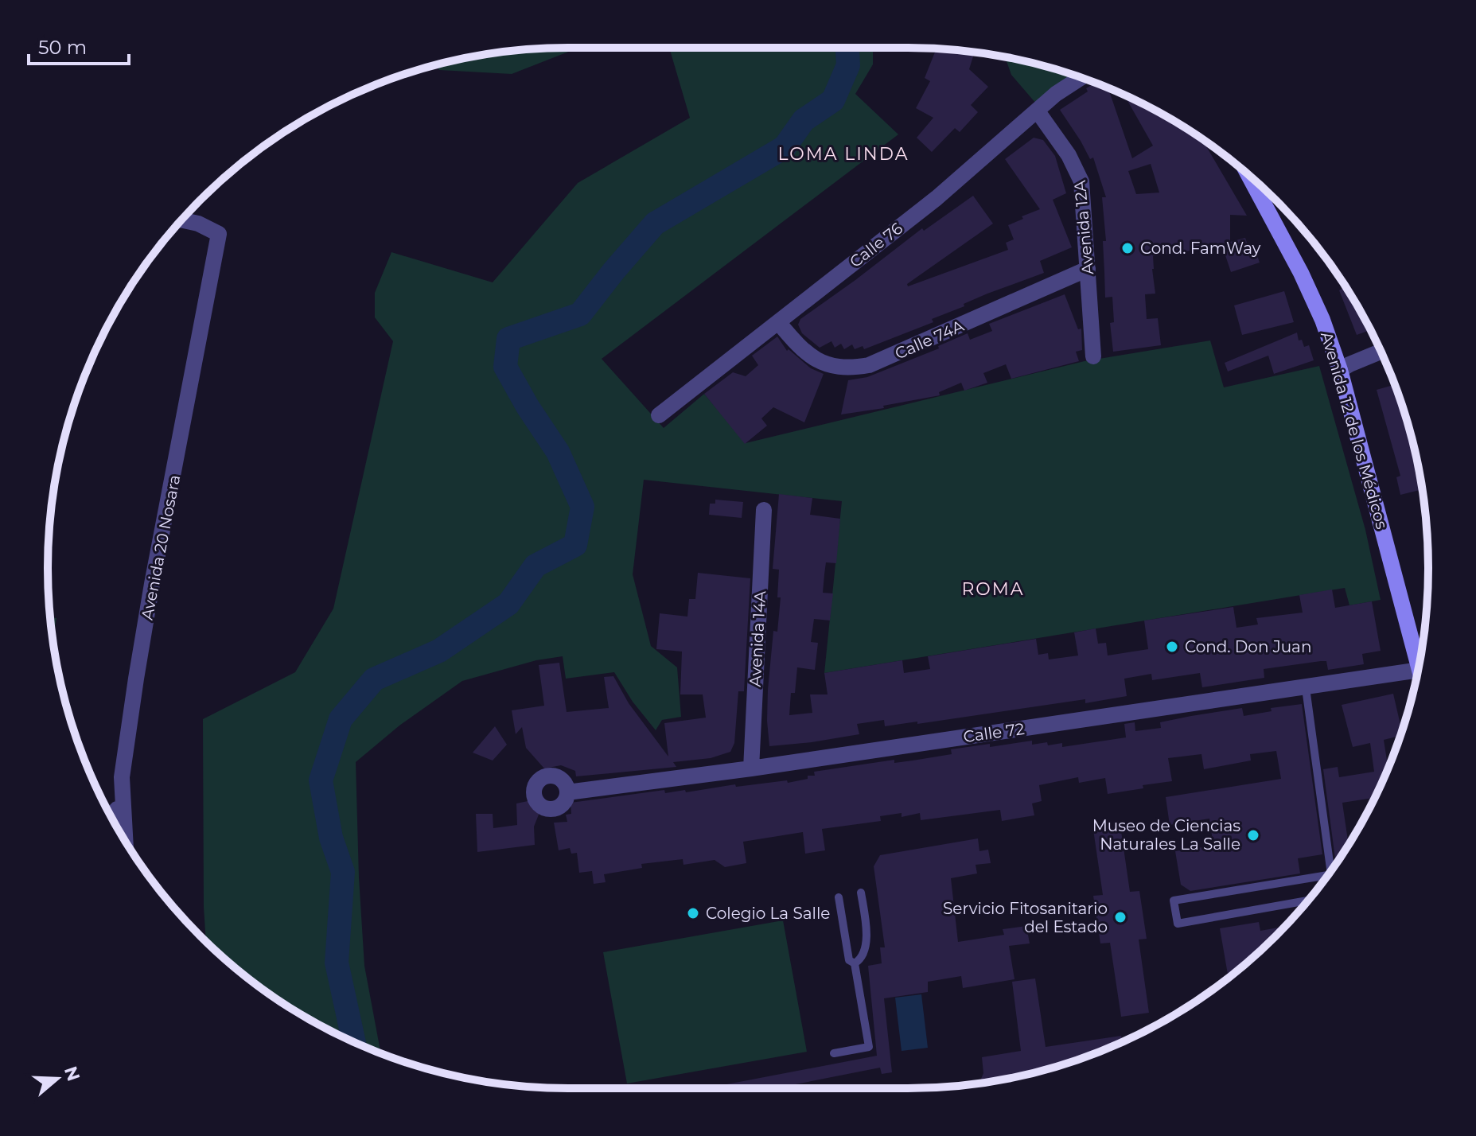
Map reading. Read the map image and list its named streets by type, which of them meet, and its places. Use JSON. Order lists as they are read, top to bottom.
{
  "streets": {
    "main road": ["Avenida 12 de los Médicos"],
    "street": [
      "Avenida 12A",
      "Calle 76",
      "Calle 74A",
      "Avenida 20 Nosara",
      "Avenida 14A",
      "Calle 72"
    ]
  },
  "crossings": [
    ["Avenida 12A", "Calle 76"],
    ["Avenida 12A", "Calle 74A"],
    ["Calle 76", "Calle 74A"],
    ["Avenida 14A", "Calle 72"]
  ],
  "districts": ["LOMA LINDA", "ROMA"],
  "places": [
    "Cond. FamWay",
    "Cond. Don Juan",
    "Museo de Ciencias Naturales La Salle",
    "Colegio La Salle",
    "Servicio Fitosanitario del Estado"
  ],
  "scale_bar": "50 m",
  "north": "right"
}
